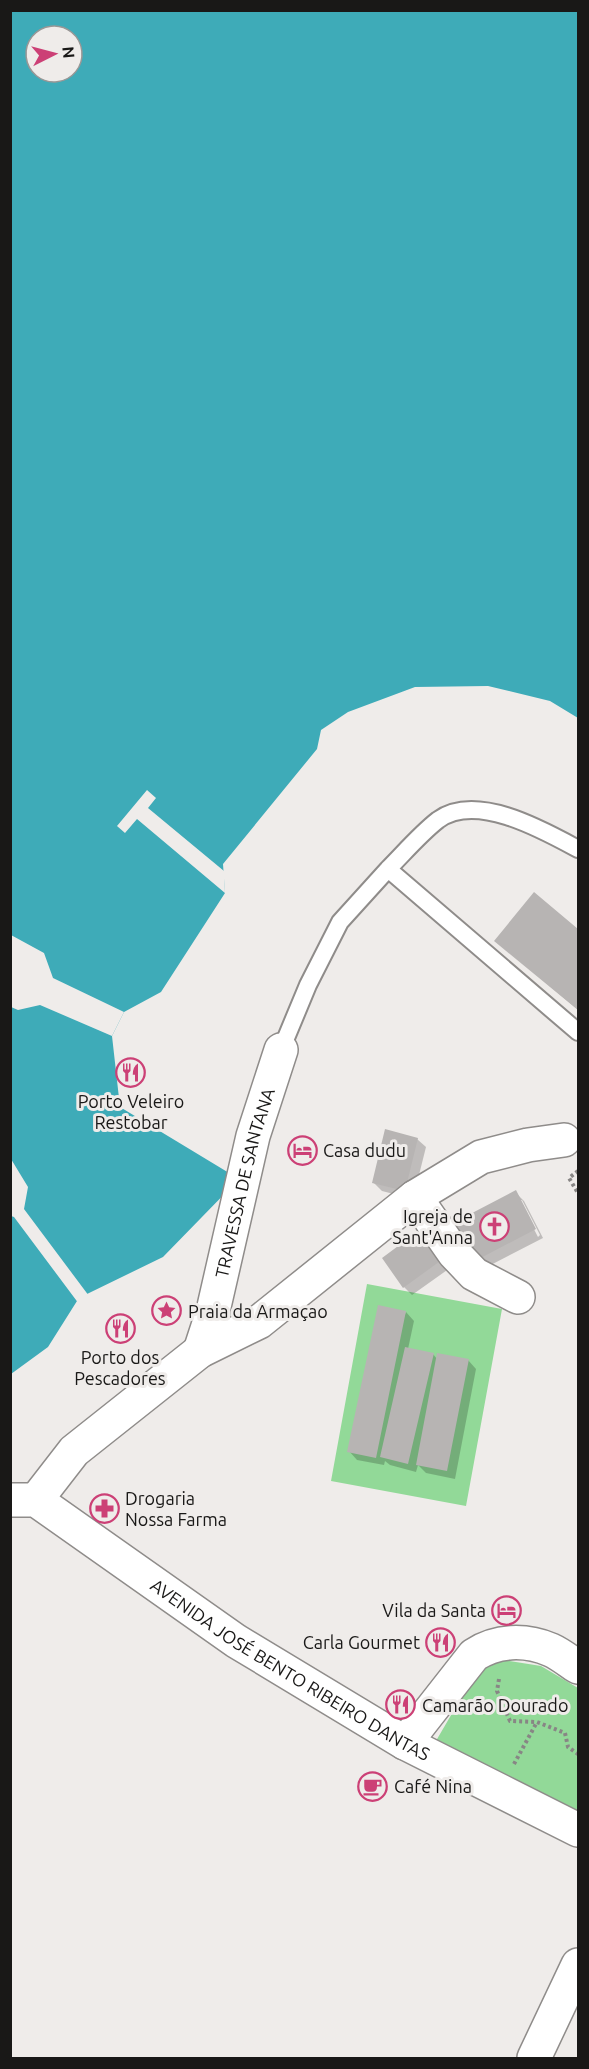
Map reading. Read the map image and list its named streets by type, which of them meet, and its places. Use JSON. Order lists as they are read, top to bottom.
{
  "streets": {
    "street": ["TRAVESSA DE SANTANA", "AVENIDA JOSÉ BENTO RIBEIRO DANTAS"]
  },
  "places": {
    "restaurant": [
      "Porto Veleiro Restobar",
      "Porto dos Pescadores",
      "Carla Gourmet",
      "Camarão Dourado"
    ],
    "hotel": ["Casa dudu", "Vila da Santa"],
    "church": ["Igreja de Sant'Anna"],
    "place": ["Praia da Armaçao"],
    "pharmacy": ["Drogaria Nossa Farma"],
    "cafe": ["Café Nina"]
  },
  "north": "right"
}
